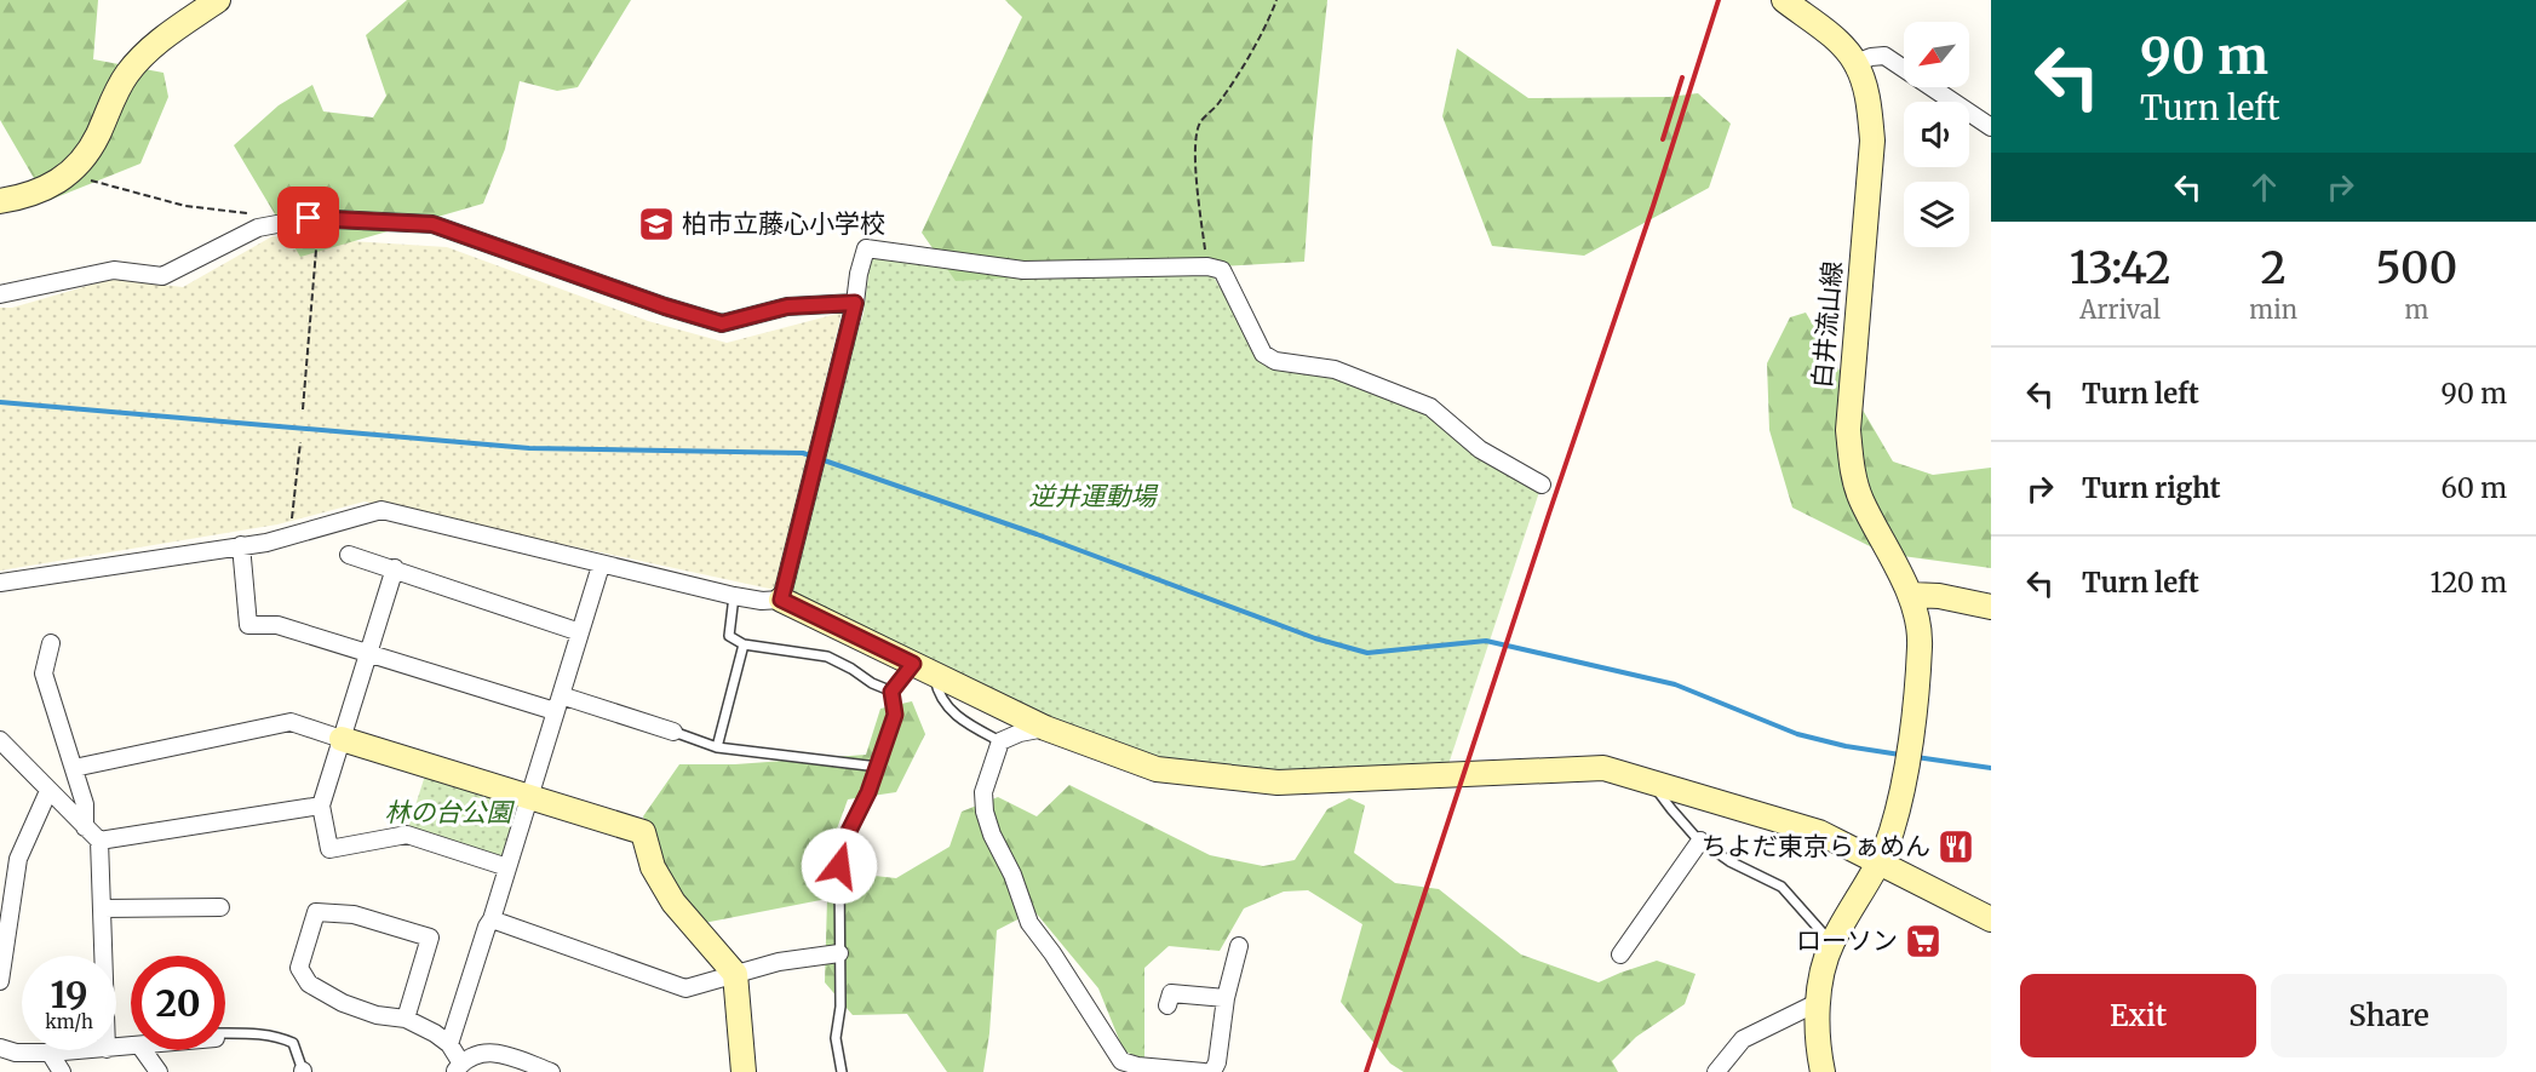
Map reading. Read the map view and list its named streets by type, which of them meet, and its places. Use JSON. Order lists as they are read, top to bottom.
{
  "streets": {
    "street": ["白井流山線"]
  },
  "parks": ["逆井運動場", "林の台公園"],
  "places": {
    "school or university": ["柏市立藤心小学校"],
    "restaurant": ["ちよだ東京らぁめん"],
    "supermarket": ["ローソン"]
  },
  "north": "bottom left",
  "page": {
    "turn": ["90 m", "Turn left"],
    "eta": [
      "13:42",
      "Arrival",
      "2",
      "min",
      "500",
      "m"
    ],
    "list": [
      {
        "name": "Turn left",
        "value": "90 m"
      },
      {
        "name": "Turn right",
        "value": "60 m"
      },
      {
        "name": "Turn left",
        "value": "120 m"
      }
    ],
    "speed": "19 km/h",
    "limit": "20",
    "buttons": ["Exit", "Share"]
  }
}
